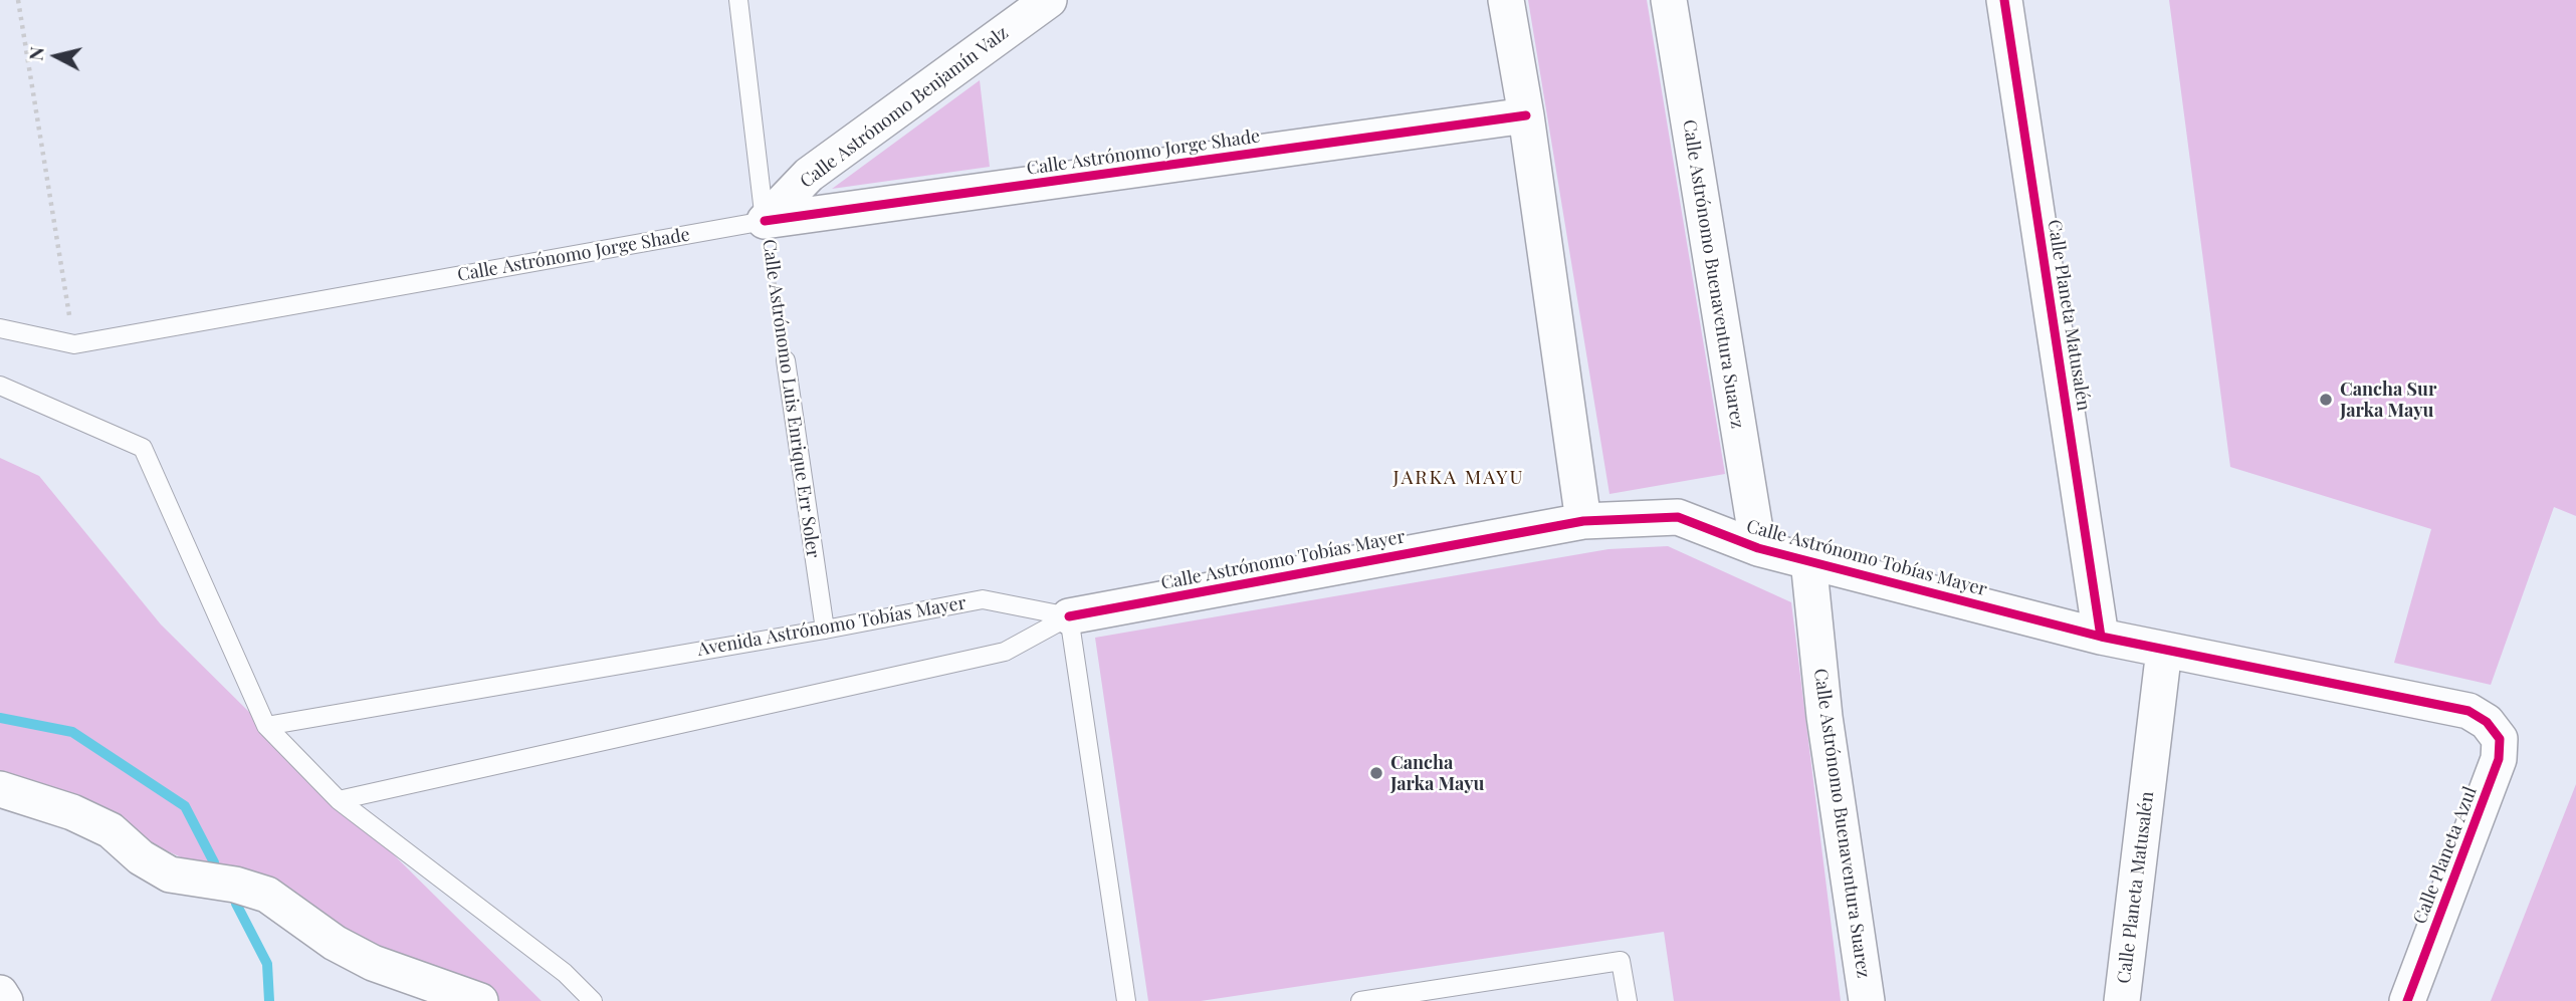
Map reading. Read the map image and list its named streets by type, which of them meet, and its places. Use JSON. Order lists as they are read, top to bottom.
{
  "streets": {
    "street": [
      "Calle Astrónomo Benjamín Valz",
      "Calle Astrónomo Jorge Shade",
      "Calle Astrónomo Buenaventura Suarez",
      "Calle Planeta Matusalén",
      "Calle Astrónomo Tobías Mayer",
      "Calle Planeta Azul"
    ],
    "lane": ["Calle Astrónomo Luis Enrique Err Soler", "Avenida Astrónomo Tobías Mayer"]
  },
  "crossings": [
    ["Calle Astrónomo Benjamín Valz", "Calle Astrónomo Jorge Shade"],
    ["Calle Astrónomo Benjamín Valz", "Calle Astrónomo Luis Enrique Err Soler"],
    ["Calle Astrónomo Jorge Shade", "Calle Astrónomo Luis Enrique Err Soler"],
    ["Calle Astrónomo Buenaventura Suarez", "Calle Astrónomo Tobías Mayer"],
    ["Calle Planeta Matusalén", "Calle Astrónomo Tobías Mayer"],
    ["Calle Astrónomo Luis Enrique Err Soler", "Avenida Astrónomo Tobías Mayer"],
    ["Calle Astrónomo Tobías Mayer", "Avenida Astrónomo Tobías Mayer"],
    ["Calle Astrónomo Tobías Mayer", "Calle Planeta Azul"]
  ],
  "districts": ["JARKA MAYU"],
  "places": ["Cancha Sur Jarka Mayu", "Cancha Jarka Mayu"],
  "north": "left"
}
